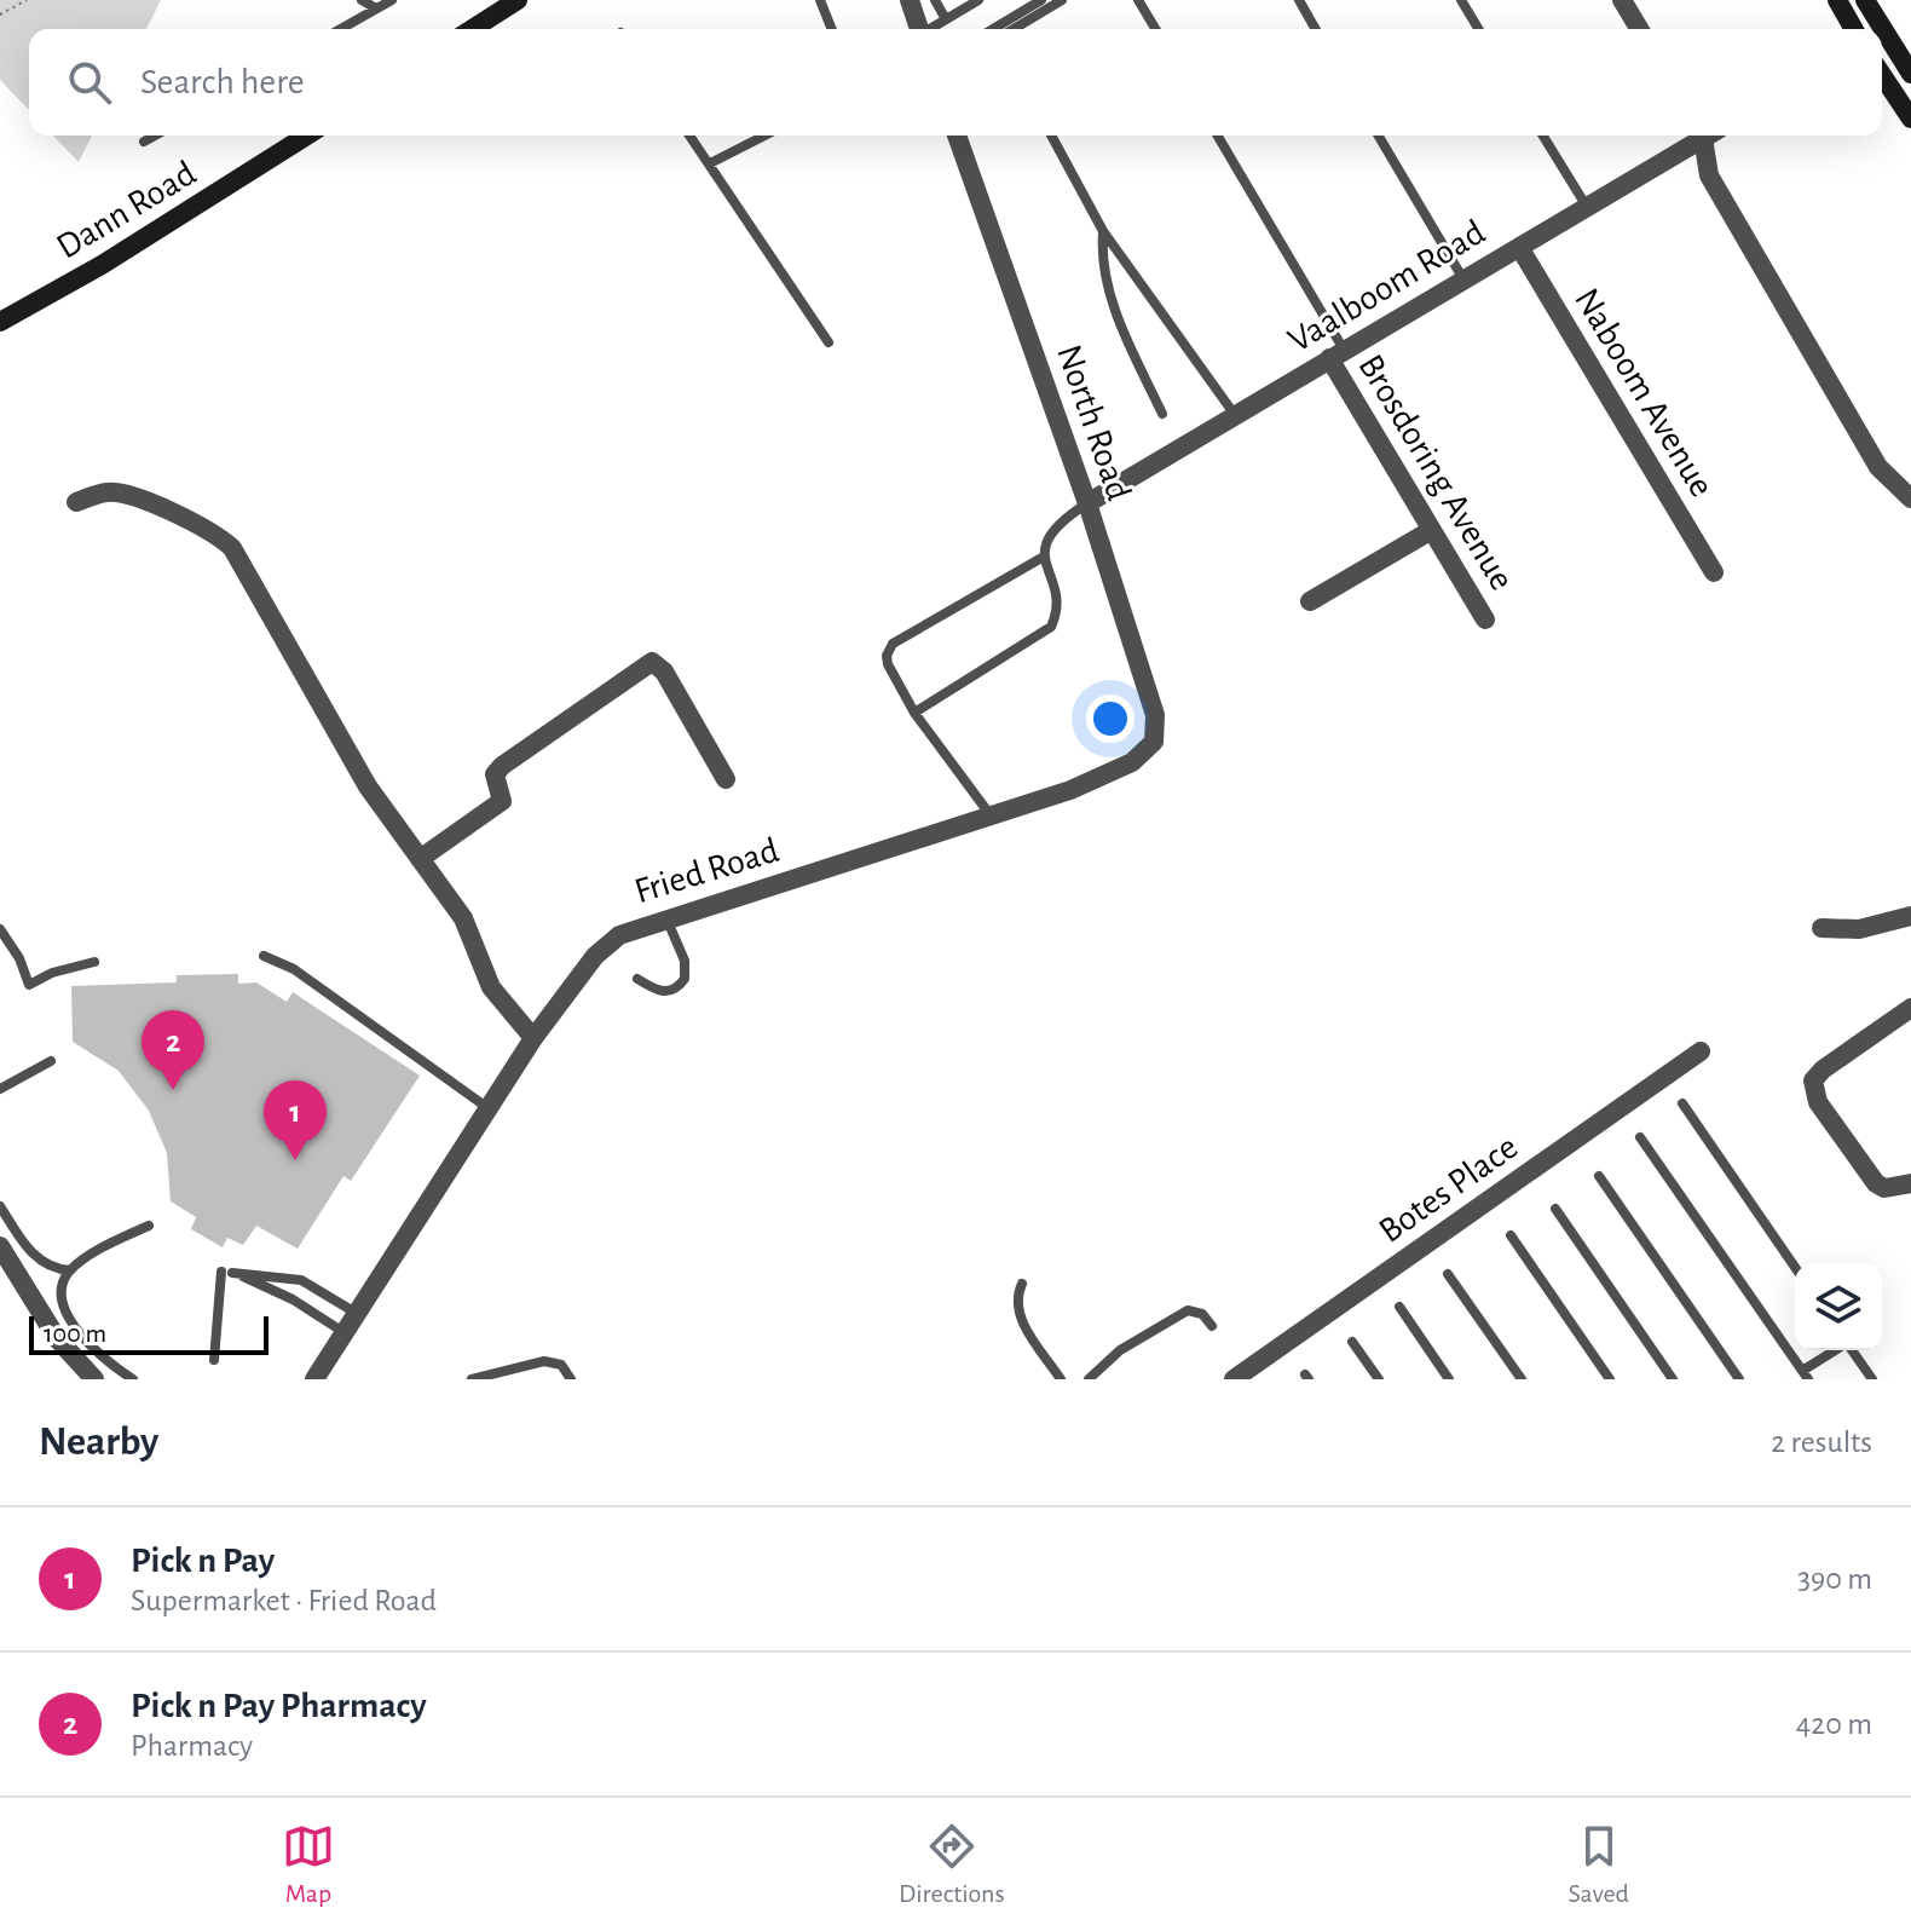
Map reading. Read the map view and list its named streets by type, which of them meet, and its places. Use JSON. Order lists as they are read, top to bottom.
{
  "streets": {
    "main road": ["Dann Road"],
    "street": [
      "Vaalboom Road",
      "Naboom Avenue",
      "North Road",
      "Brosdoring Avenue",
      "Fried Road",
      "Botes Place"
    ]
  },
  "crossings": [
    ["Vaalboom Road", "Naboom Avenue"],
    ["Vaalboom Road", "North Road"],
    ["Vaalboom Road", "Brosdoring Avenue"],
    ["North Road", "Fried Road"]
  ],
  "scale_bar": "100 m",
  "page": {
    "search": "Search here",
    "pins": ["2", "1"],
    "scale": "100 m",
    "heading": ["Nearby", "2 results"],
    "list": [
      {
        "mark": "1",
        "name": "Pick n Pay",
        "note": "Supermarket · Fried Road",
        "value": "390 m"
      },
      {
        "mark": "2",
        "name": "Pick n Pay Pharmacy",
        "note": "Pharmacy",
        "value": "420 m"
      }
    ],
    "nav": ["Map", "Directions", "Saved"]
  }
}
